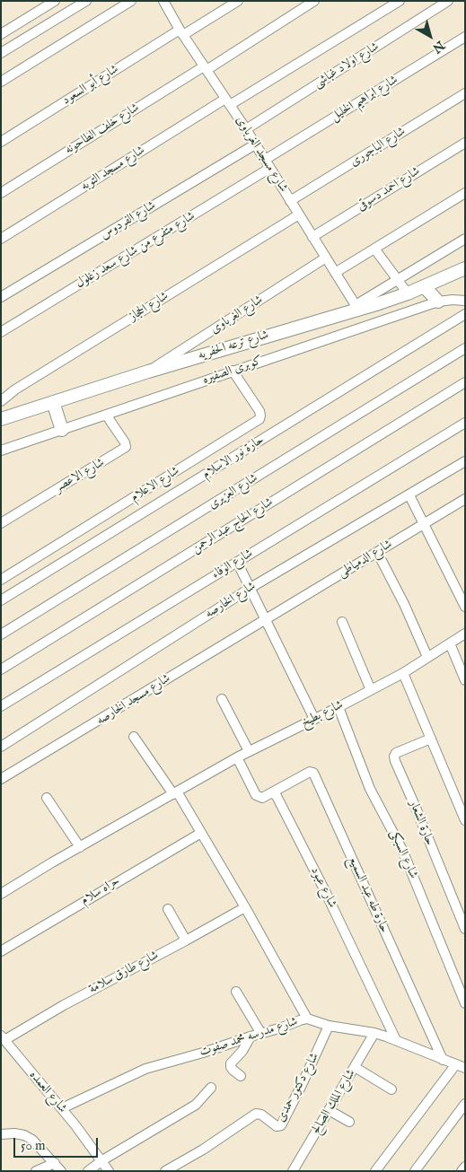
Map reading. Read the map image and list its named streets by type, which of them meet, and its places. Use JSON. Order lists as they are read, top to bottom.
{
  "streets": {
    "street": [
      "شارع اولاد غباشى",
      "شارع أبو السعود",
      "شارع ابراهيم الخليل",
      "شارع خلف الطاحونه",
      "شارع الباجورى",
      "شارع مسجد الغرباوى",
      "شارع مسجد التوبه",
      "شارع احمد دسوقى",
      "شارع الفردوس",
      "شارع متفرع من شارع سعد زغلول",
      "شارع الحجاز",
      "شارع الغرباوى",
      "شارع ترعه الحفريه",
      "كوبرى الصفيره",
      "حارة نور الاسلام",
      "شارع الاعصر",
      "شارع الاعلام",
      "شارع العزيرى",
      "شارع الحاج عبد الرحمن",
      "شارع الدمياطى",
      "شارع الوفاء",
      "شارع الخارصه",
      "شارع مسجد الخارصه",
      "شارع بطيخ",
      "حارة الشعار",
      "شارع السبكى",
      "شارع عبود",
      "حراه سلام",
      "حارة طه عبد السميع",
      "شارع طارق سلامة",
      "شارع مدرسه محمد صفوت",
      "شارع دكتور حمدى",
      "شارع العمده",
      "شارع الملك الصالح"
    ]
  },
  "crossings": [
    ["شارع اولاد غباشى", "شارع مسجد الغرباوى"],
    ["شارع أبو السعود", "شارع مسجد الغرباوى"],
    ["شارع ابراهيم الخليل", "شارع مسجد الغرباوى"],
    ["شارع خلف الطاحونه", "شارع مسجد الغرباوى"],
    ["شارع الباجورى", "شارع مسجد الغرباوى"],
    ["شارع مسجد الغرباوى", "شارع مسجد التوبه"],
    ["شارع مسجد الغرباوى", "شارع احمد دسوقى"],
    ["شارع مسجد الغرباوى", "شارع الفردوس"],
    ["شارع مسجد الغرباوى", "شارع متفرع من شارع سعد زغلول"],
    ["شارع مسجد الغرباوى", "شارع الحجاز"],
    ["شارع مسجد الغرباوى", "شارع الغرباوى"],
    ["شارع مسجد الغرباوى", "شارع ترعه الحفريه"],
    ["شارع الغرباوى", "شارع ترعه الحفريه"],
    ["كوبرى الصفيره", "شارع الاعصر"],
    ["كوبرى الصفيره", "شارع الاعلام"],
    ["شارع الدمياطى", "شارع مسجد الخارصه"],
    ["شارع بطيخ", "شارع السبكى"],
    ["شارع عبود", "حارة طه عبد السميع"],
    ["شارع عبود", "شارع مدرسه محمد صفوت"],
    ["حارة طه عبد السميع", "شارع مدرسه محمد صفوت"],
    ["شارع طارق سلامة", "شارع العمده"],
    ["شارع مدرسه محمد صفوت", "شارع دكتور حمدى"],
    ["شارع مدرسه محمد صفوت", "شارع العمده"],
    ["شارع مدرسه محمد صفوت", "شارع الملك الصالح"]
  ],
  "scale_bar": "50 m",
  "north": "bottom right"
}
